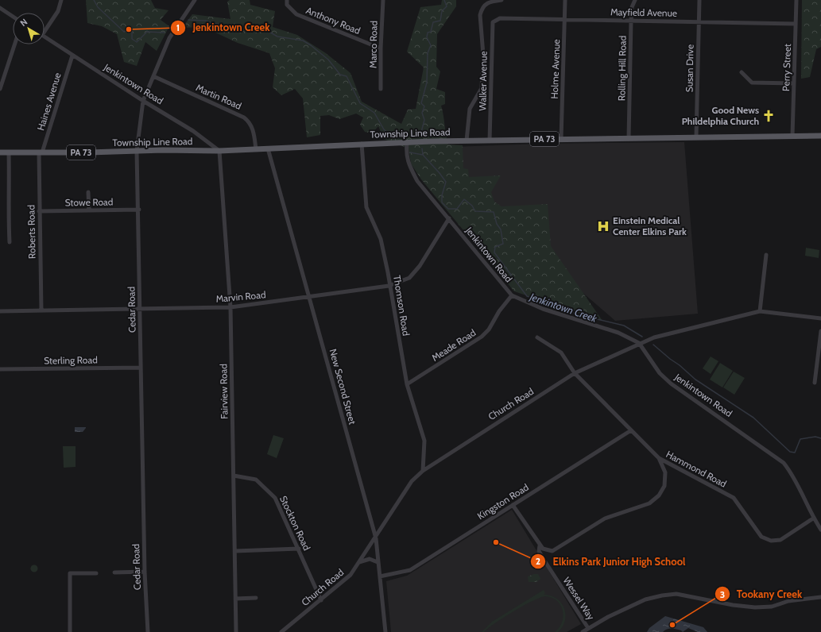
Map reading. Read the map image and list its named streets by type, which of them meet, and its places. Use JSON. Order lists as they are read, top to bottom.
{
  "streets": {
    "main road": ["Township Line Road", "PA 73"],
    "street": [
      "Mayfield Avenue",
      "Anthony Road",
      "Marco Road",
      "Perry Street",
      "Rolling Hill Road",
      "Susan Drive",
      "Holme Avenue",
      "Walker Avenue",
      "Jenkintown Road",
      "Martin Road",
      "Haines Avenue",
      "Stowe Road",
      "Roberts Road",
      "Marvin Road",
      "Thomson Road",
      "Cedar Road",
      "Meade Road",
      "Sterling Road",
      "New Second Street",
      "Fairview Road",
      "Church Road",
      "Hammond Road",
      "Kingston Road",
      "Stockton Road",
      "Wessel Way"
    ]
  },
  "crossings": [
    ["Mayfield Avenue", "Perry Street"],
    ["Mayfield Avenue", "Rolling Hill Road"],
    ["Mayfield Avenue", "Susan Drive"],
    ["Mayfield Avenue", "Holme Avenue"],
    ["Mayfield Avenue", "Walker Avenue"],
    ["Anthony Road", "Marco Road"],
    ["Perry Street", "Township Line Road"],
    ["Rolling Hill Road", "Township Line Road"],
    ["Susan Drive", "Township Line Road"],
    ["Holme Avenue", "Township Line Road"],
    ["Walker Avenue", "Township Line Road"],
    ["Jenkintown Road", "Haines Avenue"],
    ["Jenkintown Road", "Township Line Road"],
    ["Jenkintown Road", "Marvin Road"],
    ["Jenkintown Road", "Cedar Road"],
    ["Jenkintown Road", "Meade Road"],
    ["Jenkintown Road", "Fairview Road"],
    ["Jenkintown Road", "Church Road"],
    ["Jenkintown Road", "Hammond Road"],
    ["Martin Road", "Township Line Road"],
    ["Martin Road", "Cedar Road"],
    ["Haines Avenue", "Township Line Road"],
    ["Haines Avenue", "Roberts Road"],
    ["Township Line Road", "Roberts Road"],
    ["Township Line Road", "Thomson Road"],
    ["Township Line Road", "Cedar Road"],
    ["Township Line Road", "New Second Street"],
    ["Township Line Road", "Fairview Road"],
    ["Stowe Road", "Roberts Road"],
    ["Stowe Road", "Cedar Road"],
    ["Roberts Road", "Marvin Road"],
    ["Marvin Road", "Thomson Road"],
    ["Marvin Road", "Cedar Road"],
    ["Marvin Road", "New Second Street"],
    ["Marvin Road", "Fairview Road"],
    ["Thomson Road", "Meade Road"],
    ["Thomson Road", "Church Road"],
    ["Cedar Road", "Sterling Road"],
    ["New Second Street", "Church Road"],
    ["New Second Street", "Kingston Road"],
    ["Fairview Road", "Stockton Road"],
    ["Church Road", "Hammond Road"],
    ["Church Road", "Stockton Road"],
    ["Hammond Road", "Kingston Road"]
  ],
  "water": ["Jenkintown Creek"],
  "places": {
    "other": ["Jenkintown Creek", "Elkins Park Junior High School", "Tookany Creek"],
    "church": ["Good News Phildelphia Church"],
    "hospital": ["Einstein Medical Center Elkins Park"]
  },
  "north": "top left"
}
